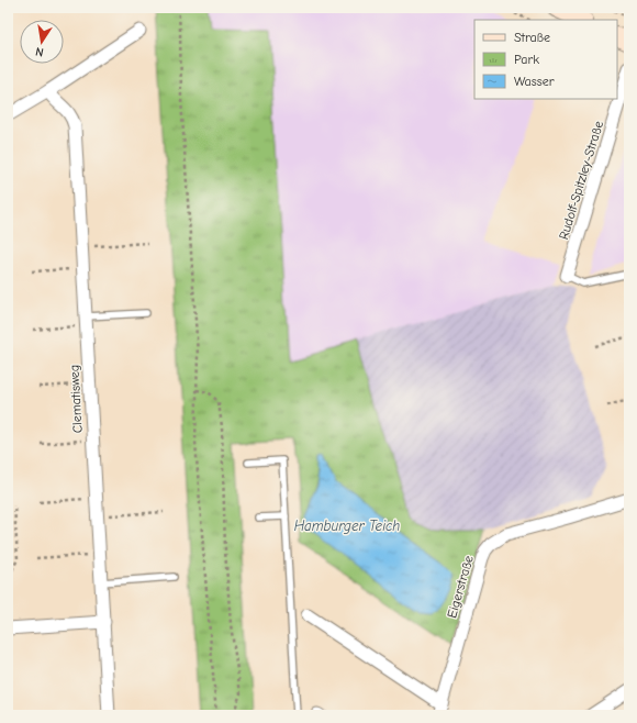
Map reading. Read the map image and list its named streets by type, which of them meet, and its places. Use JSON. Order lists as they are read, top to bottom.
{
  "streets": {
    "street": ["Rudolf-Spitzley-Straße", "Clematisweg", "Eigerstraße"]
  },
  "water": ["Hamburger Teich"],
  "legend": ["Straße", "Park", "Wasser"],
  "north": "bottom"
}
